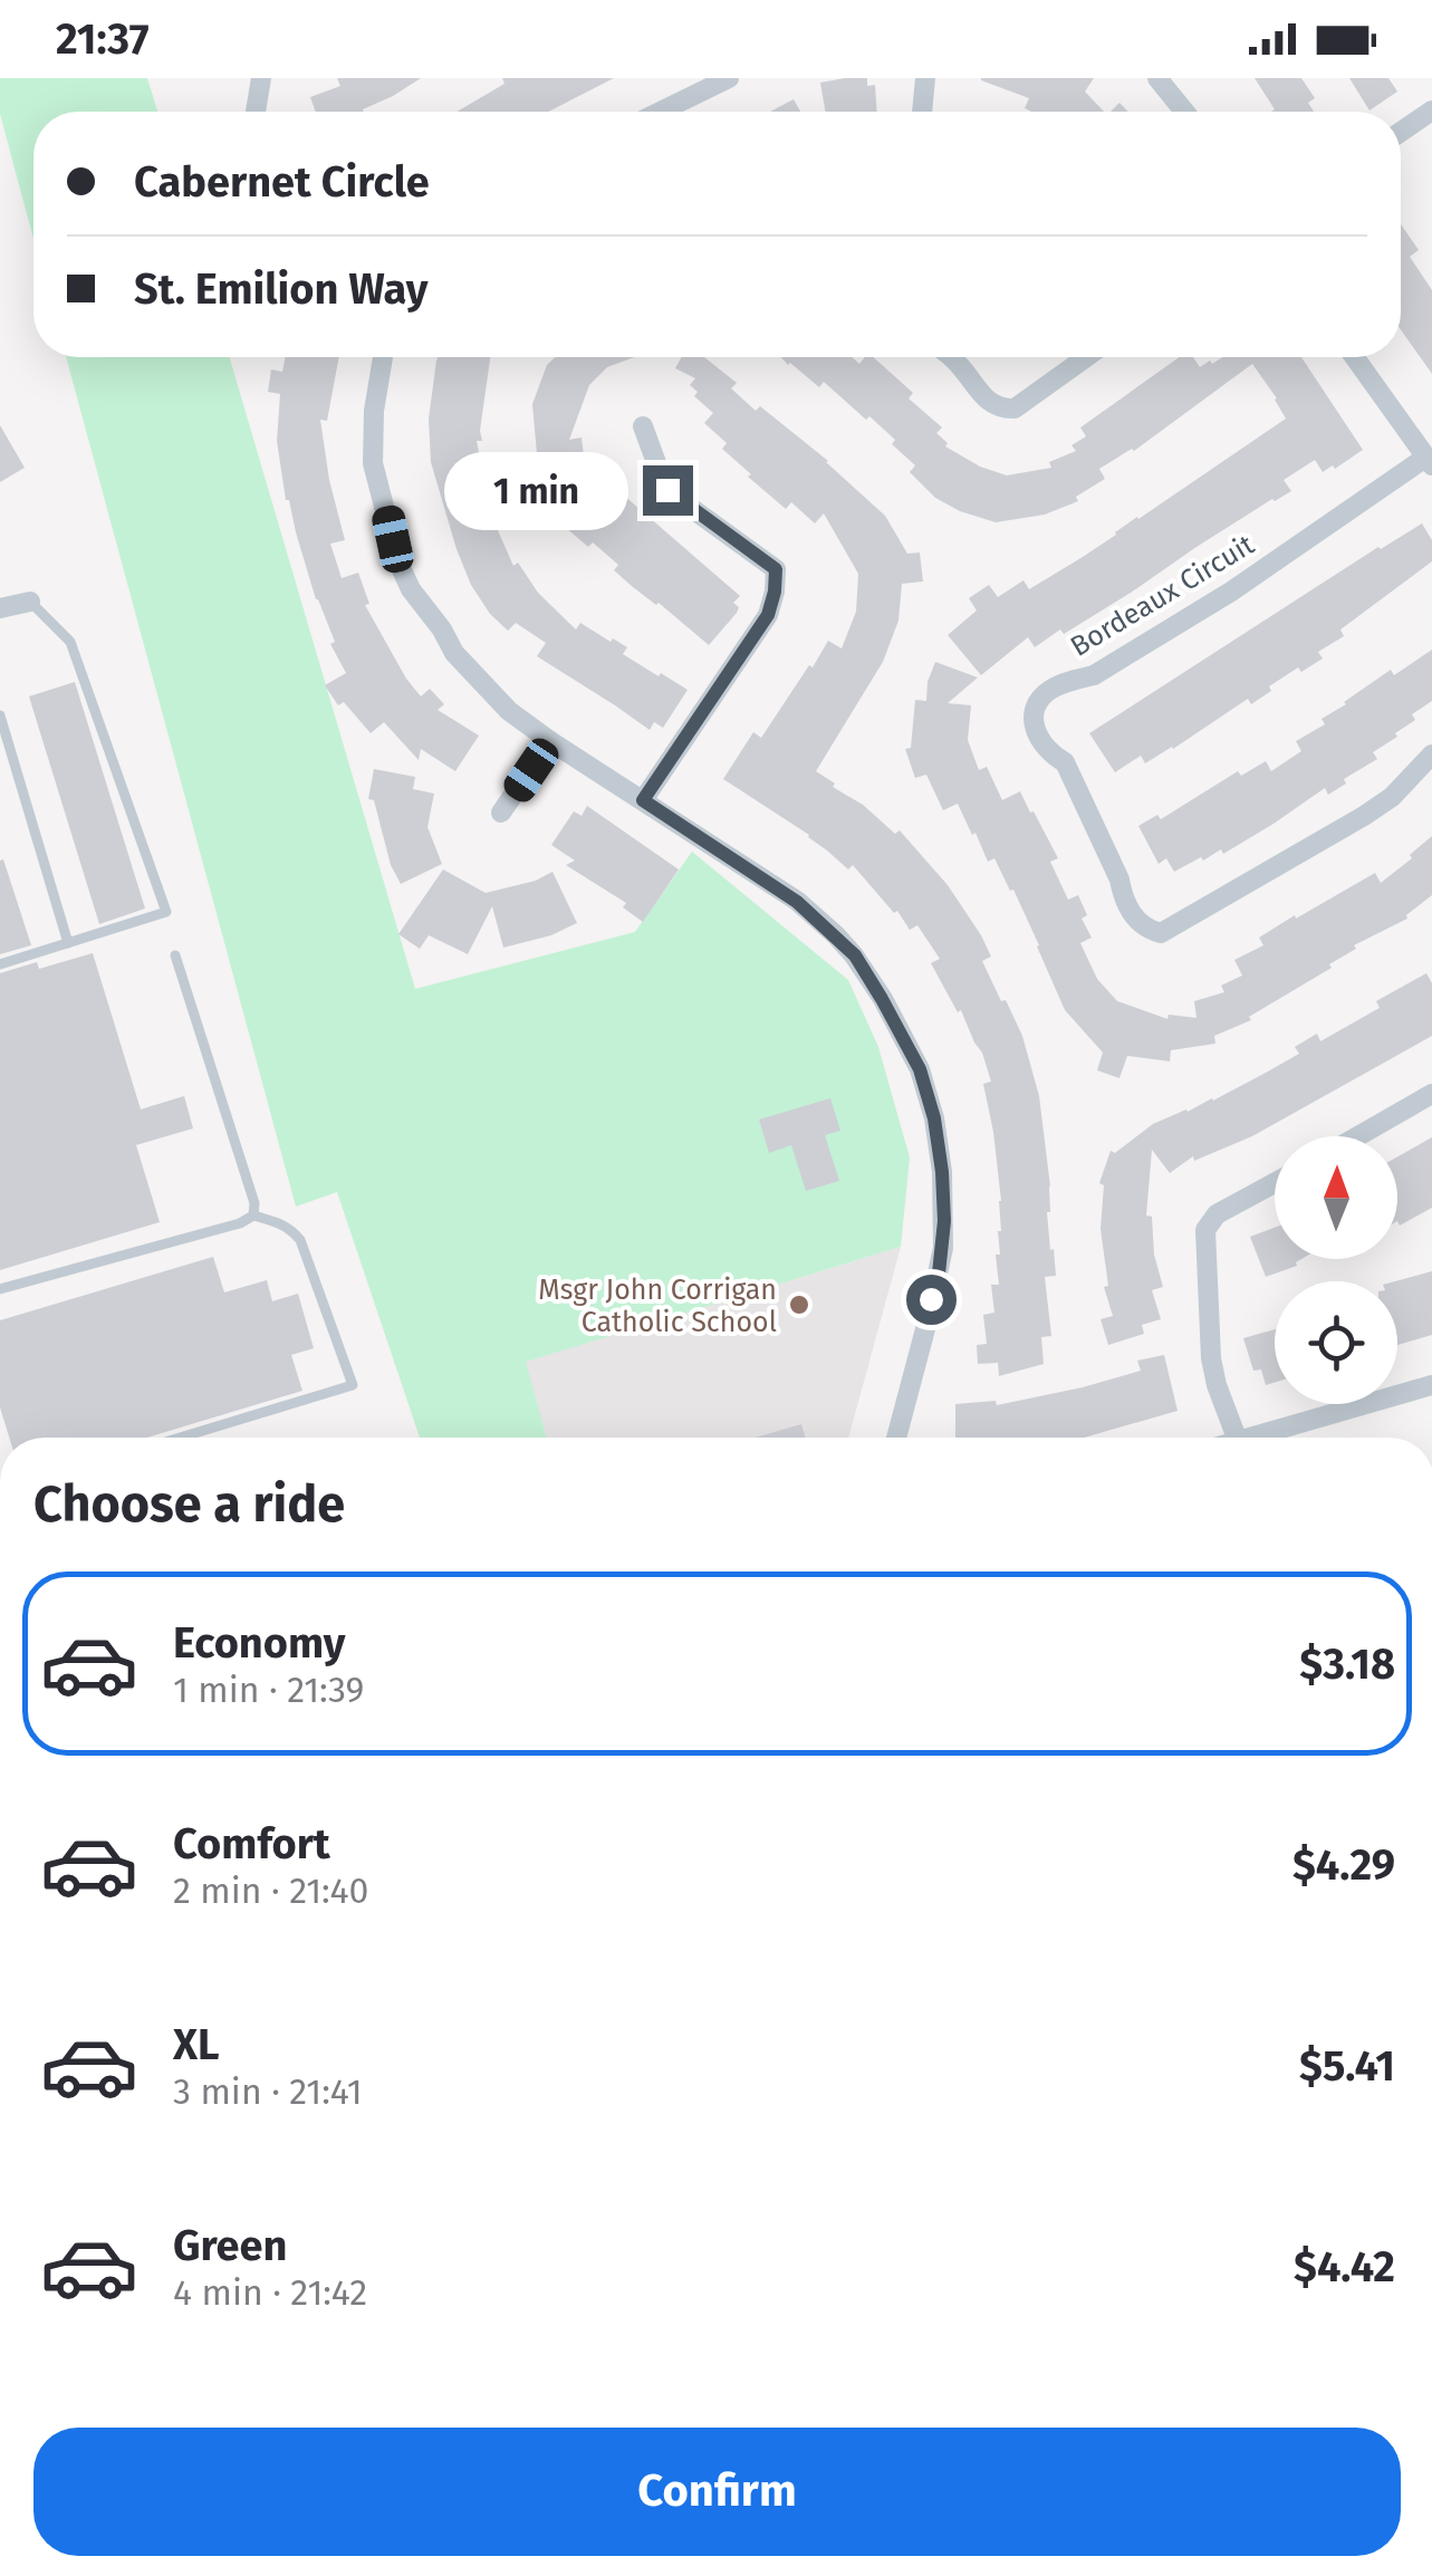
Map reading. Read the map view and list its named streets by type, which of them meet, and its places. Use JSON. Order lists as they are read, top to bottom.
{
  "streets": {
    "street": ["Bordeaux Circuit"]
  },
  "places": ["Msgr John Corrigan Catholic School"],
  "north": "top",
  "page": {
    "status": "21:37",
    "banner": ["Cabernet Circle", "St. Emilion Way"],
    "bubble": "1 min",
    "heading": "Choose a ride",
    "list": [
      {
        "name": "Economy",
        "note": "1 min · 21:39",
        "value": "$3.18"
      },
      {
        "name": "Comfort",
        "note": "2 min · 21:40",
        "value": "$4.29"
      },
      {
        "name": "XL",
        "note": "3 min · 21:41",
        "value": "$5.41"
      },
      {
        "name": "Green",
        "note": "4 min · 21:42",
        "value": "$4.42"
      }
    ],
    "buttons": "Confirm"
  }
}
